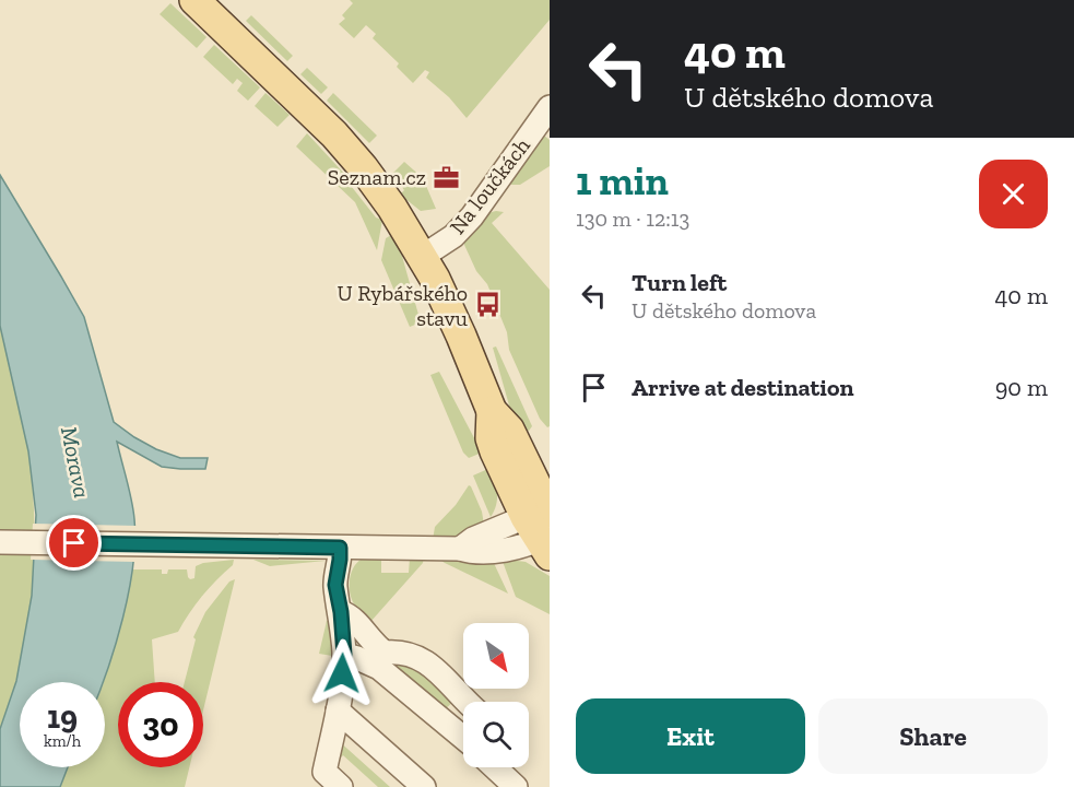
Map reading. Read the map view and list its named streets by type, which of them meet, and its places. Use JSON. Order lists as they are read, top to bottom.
{
  "streets": {
    "street": ["Na loučkách"]
  },
  "water": ["Morava"],
  "places": {
    "office": ["Seznam.cz"],
    "bus stop": ["U Rybářského stavu"]
  },
  "north": "bottom right",
  "page": {
    "turn": ["40 m", "U dětského domova"],
    "heading": ["1 min", "130 m · 12:13"],
    "list": [
      {
        "name": "Turn left",
        "note": "U dětského domova",
        "value": "40 m"
      },
      {
        "name": "Arrive at destination",
        "value": "90 m"
      }
    ],
    "speed": "19 km/h",
    "limit": "30",
    "buttons": ["Exit", "Share"]
  }
}
